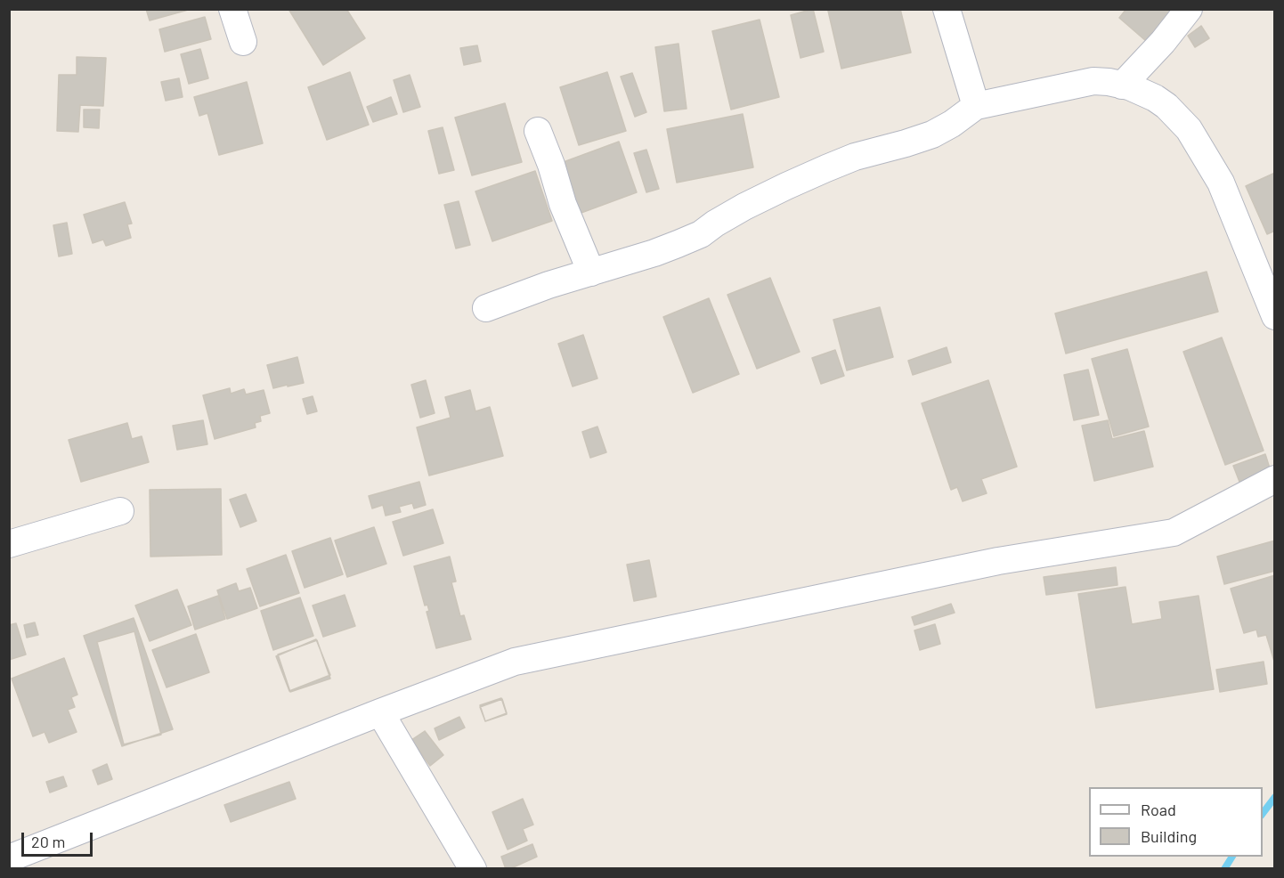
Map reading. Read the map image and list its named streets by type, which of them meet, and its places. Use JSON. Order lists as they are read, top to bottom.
{
  "legend": ["Road", "Building"],
  "scale_bar": "20 m"
}
